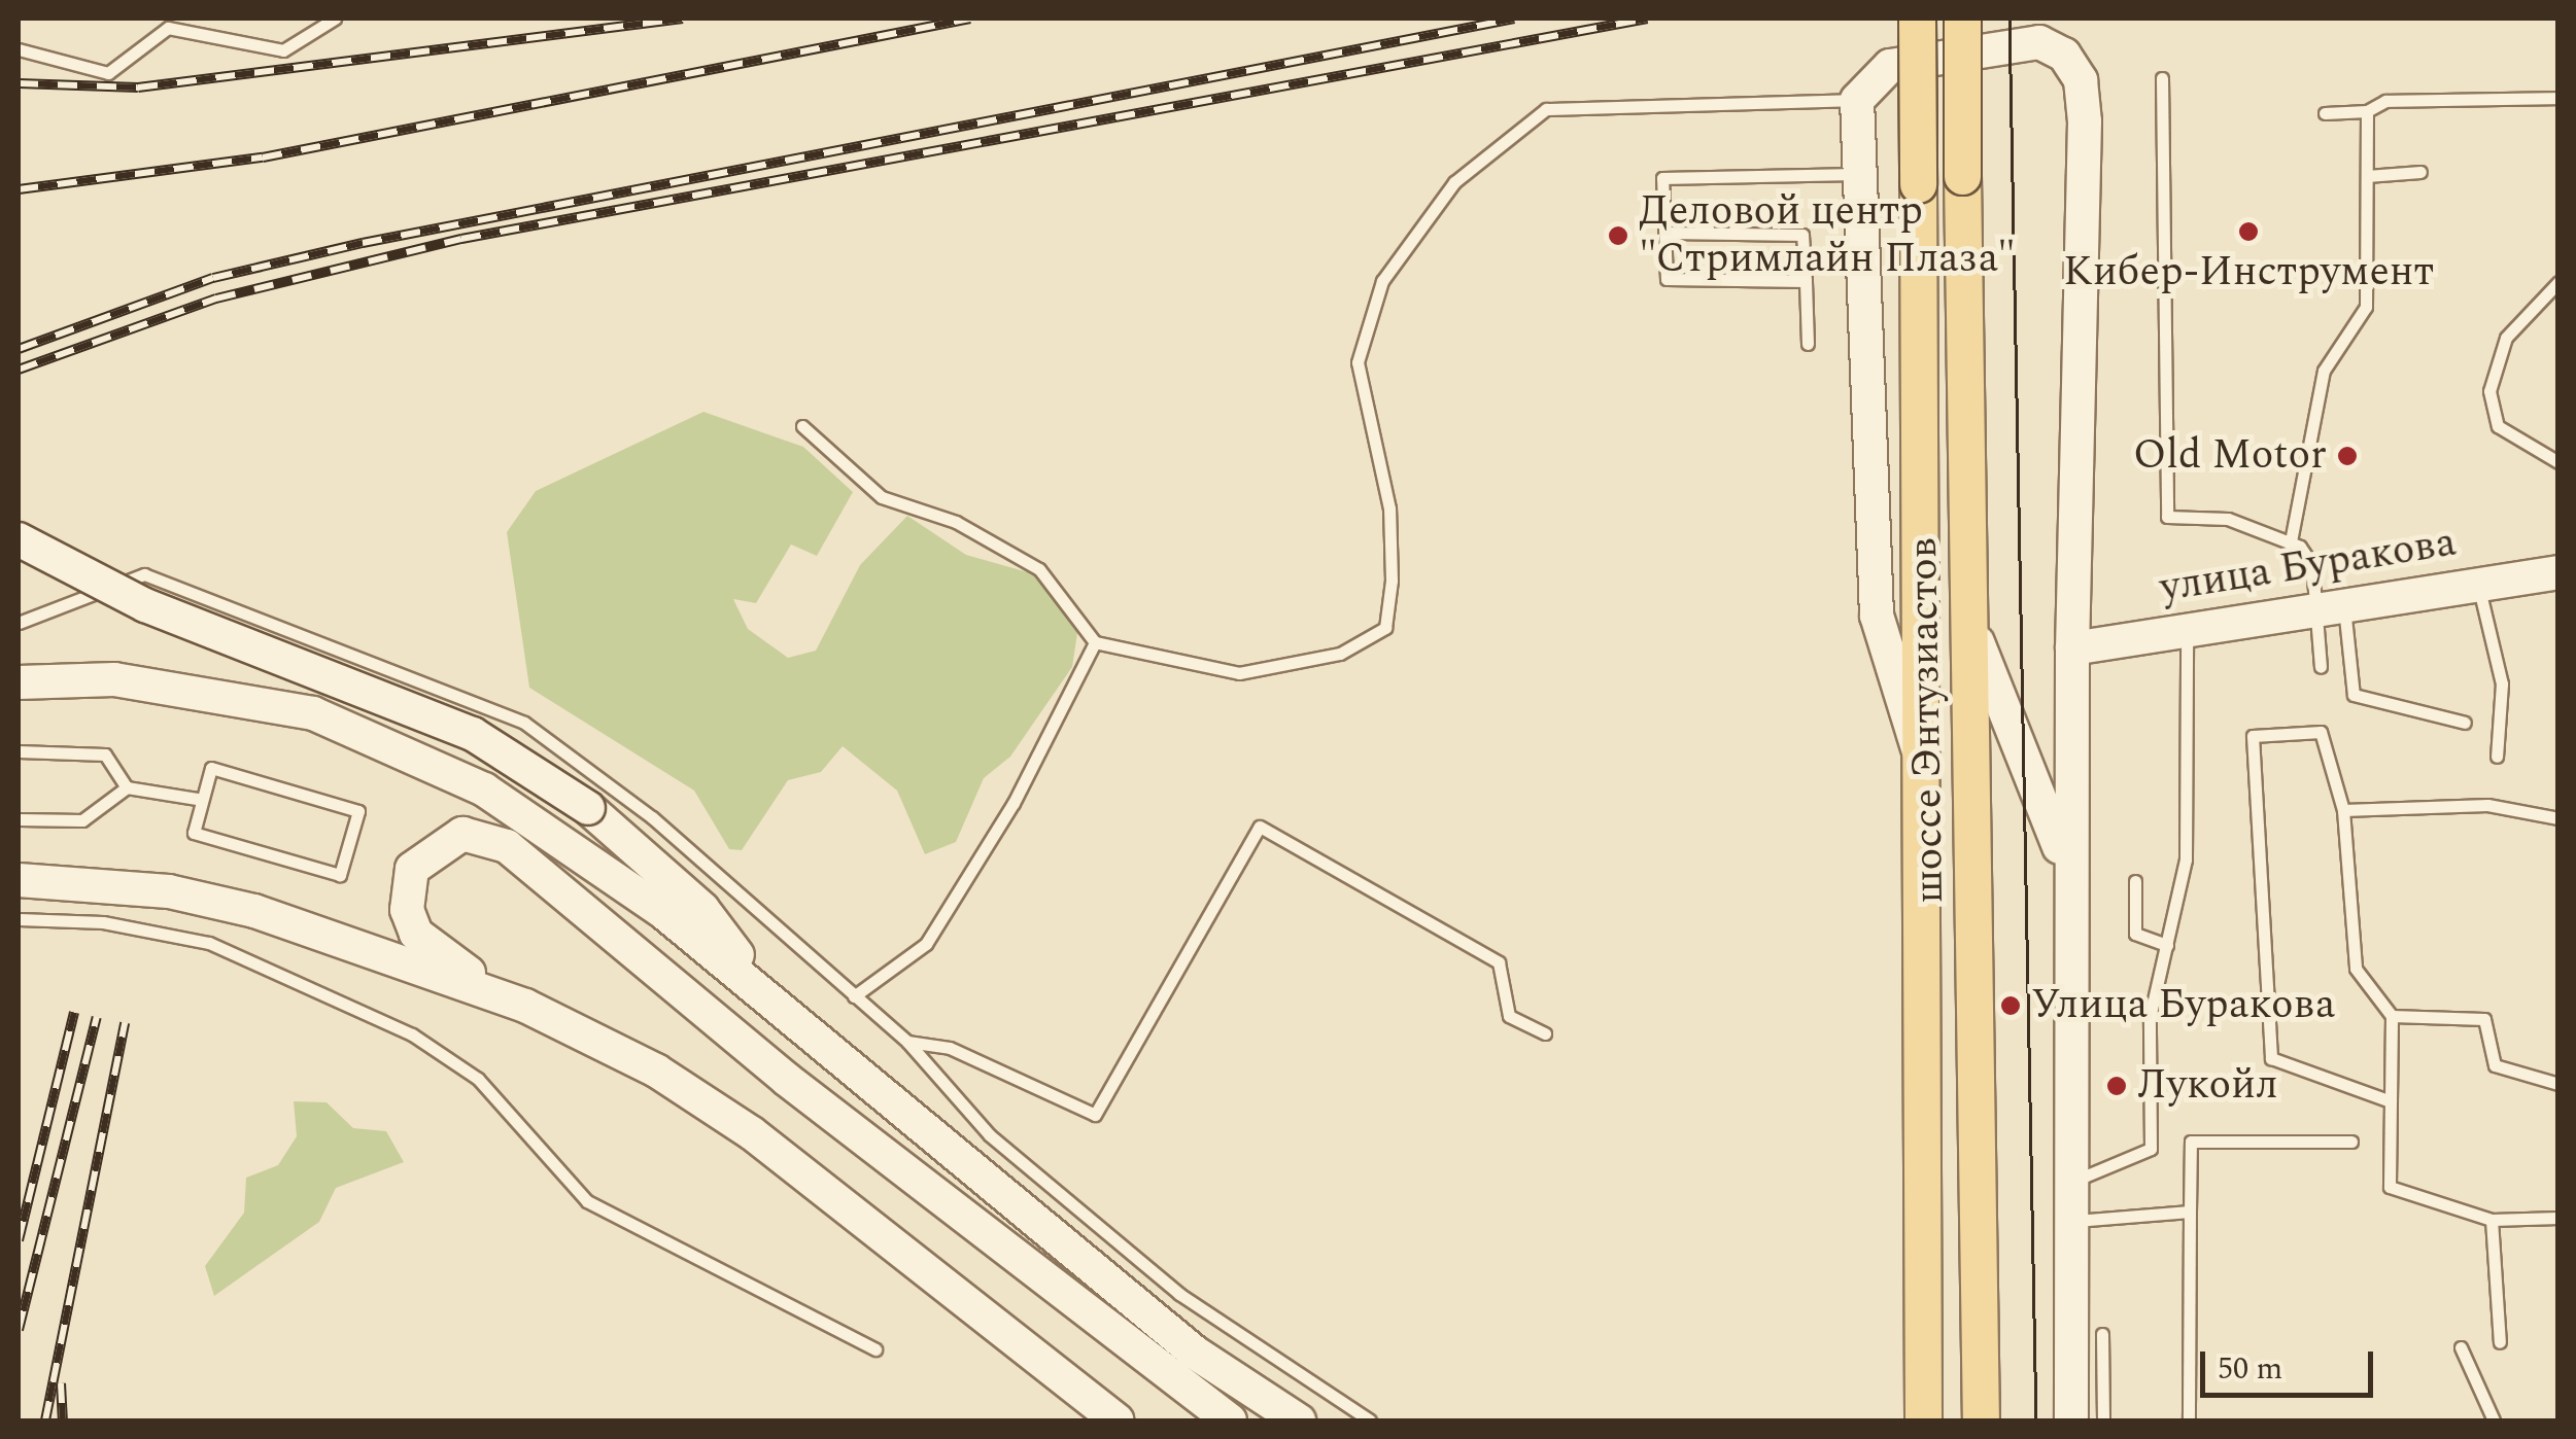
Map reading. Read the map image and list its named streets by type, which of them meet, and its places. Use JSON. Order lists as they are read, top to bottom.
{
  "streets": {
    "main road": ["улица Буракова", "шоссе Энтузиастов"]
  },
  "places": [
    "Кибер-Инструмент",
    "Деловой центр \"Стримлайн Плаза\"",
    "Old Motor",
    "Улица Буракова",
    "Лукойл"
  ],
  "scale_bar": "50 m"
}
